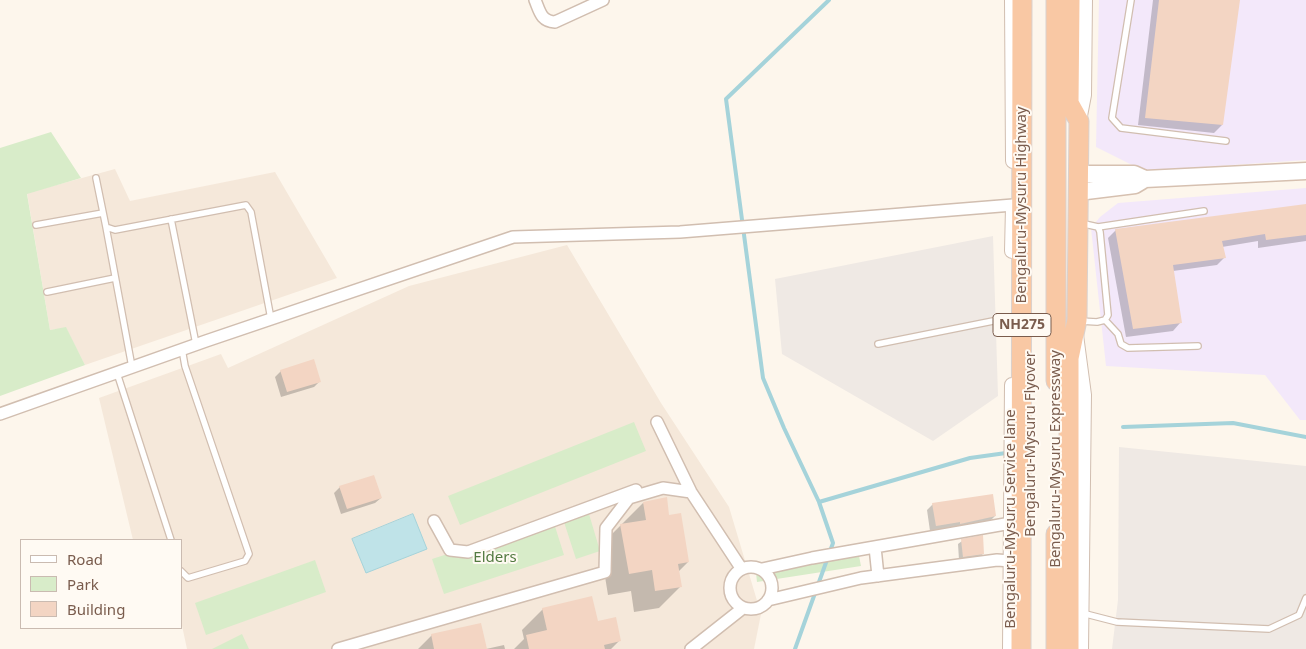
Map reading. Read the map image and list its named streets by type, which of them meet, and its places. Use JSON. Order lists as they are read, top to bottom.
{
  "streets": {
    "highway": [
      "Bengaluru-Mysuru Highway",
      "NH275",
      "Bengaluru-Mysuru Flyover",
      "Bengaluru-Mysuru Expressway"
    ],
    "street": ["Bengaluru-Mysuru Service lane"]
  },
  "parks": ["Elders"],
  "legend": ["Road", "Park", "Building"]
}
